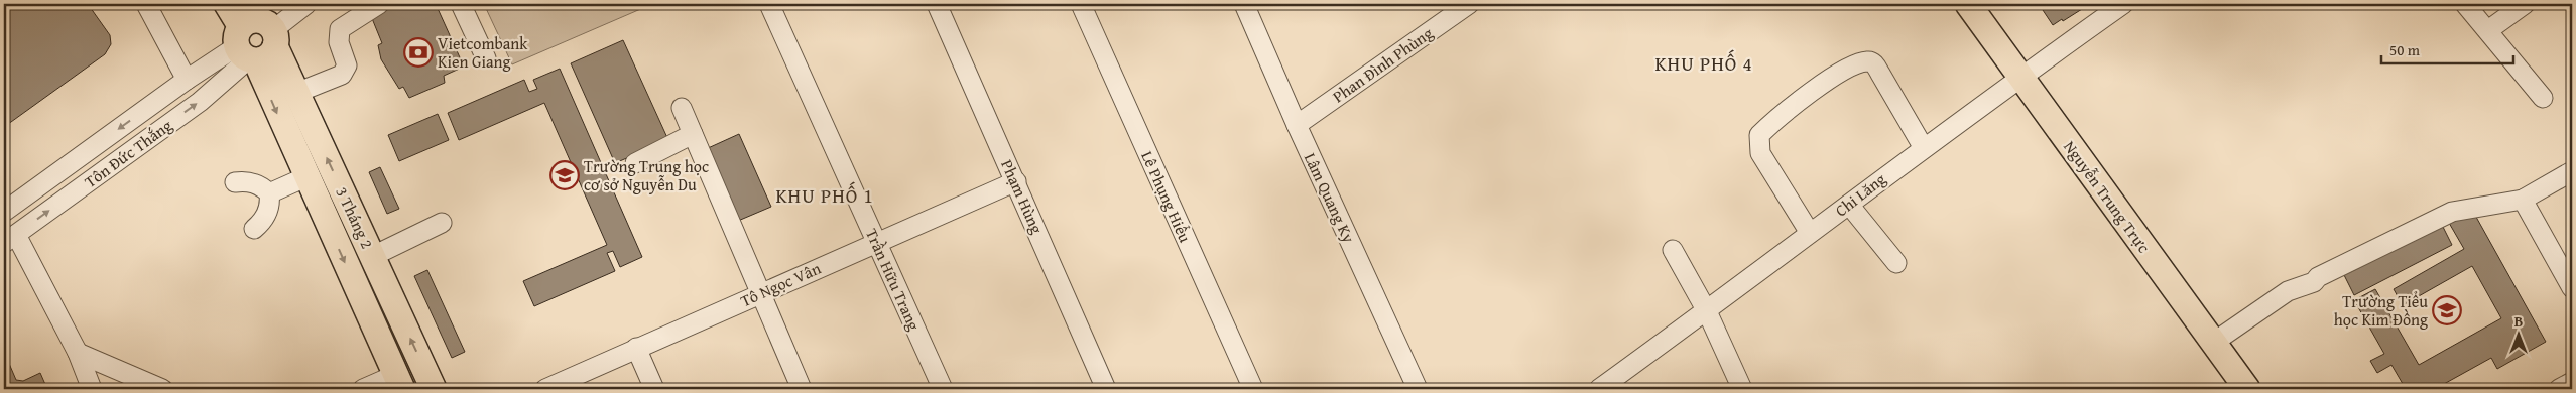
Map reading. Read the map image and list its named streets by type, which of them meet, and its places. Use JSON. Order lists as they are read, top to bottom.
{
  "streets": {
    "main road": ["Nguyễn Trung Trực", "3 Tháng 2"],
    "street": [
      "Phan Đình Phùng",
      "Tôn Đức Thắng",
      "Chi Lăng",
      "Phạm Hùng",
      "Lê Phụng Hiểu",
      "Lâm Quang Ky",
      "Trần Hữu Trang",
      "Tô Ngọc Vân"
    ]
  },
  "crossings": [
    ["Phan Đình Phùng", "Lâm Quang Ky"],
    ["Tôn Đức Thắng", "3 Tháng 2"],
    ["Chi Lăng", "Nguyễn Trung Trực"],
    ["Phạm Hùng", "Tô Ngọc Vân"],
    ["Trần Hữu Trang", "Tô Ngọc Vân"]
  ],
  "districts": ["KHU PHỐ 4", "KHU PHỐ 1"],
  "places": {
    "bank": ["Vietcombank Kien Giang"],
    "school or university": ["Trường Trung học cơ sở Nguyễn Du", "Trường Tiểu học Kim Đồng"]
  },
  "scale_bar": "50 m",
  "north": "top"
}
